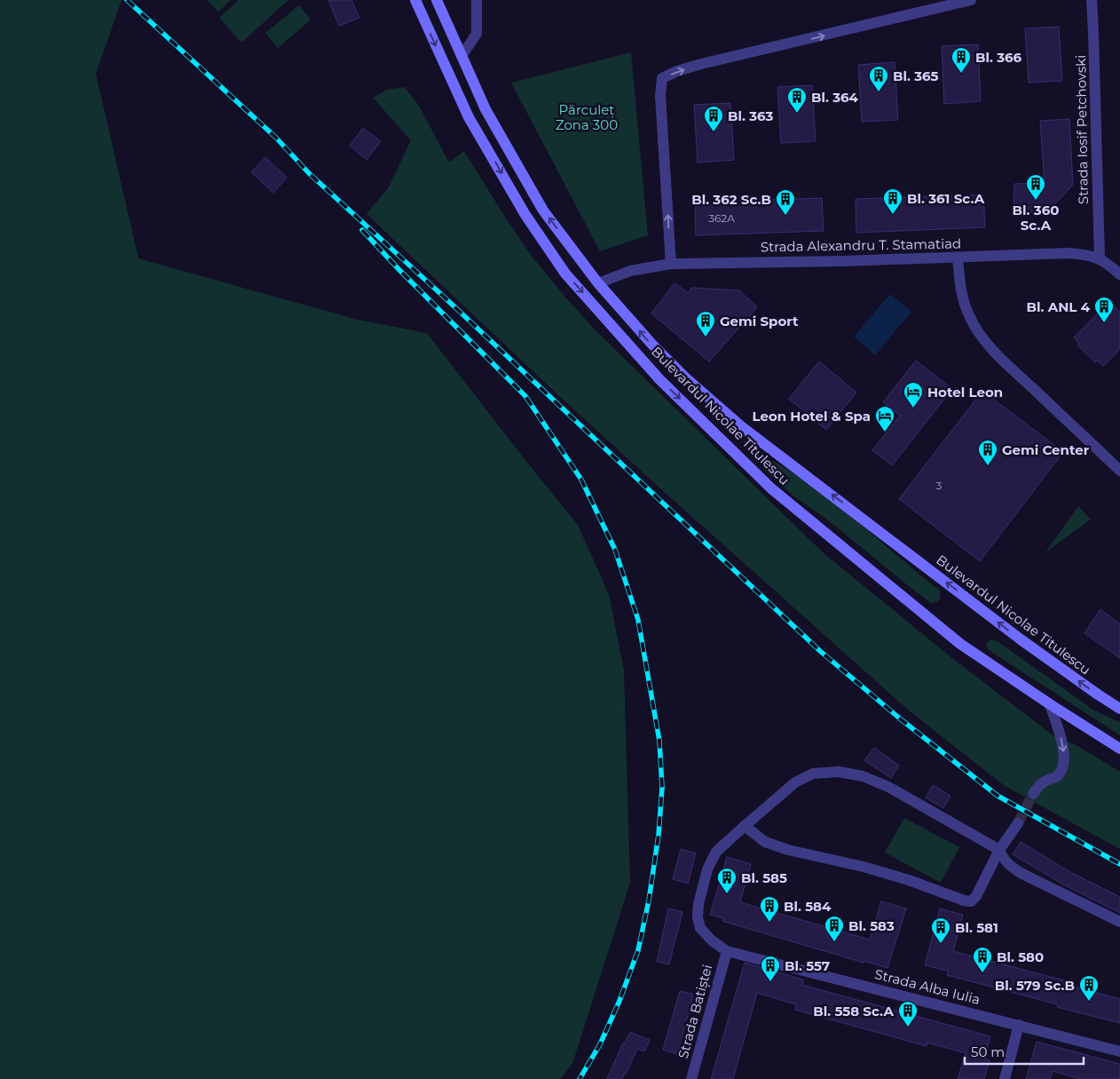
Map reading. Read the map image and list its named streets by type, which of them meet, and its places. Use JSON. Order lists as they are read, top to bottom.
{
  "streets": {
    "main road": ["Bulevardul Nicolae Titulescu"],
    "street": [
      "Strada Iosif Petchovski",
      "Strada Alexandru T. Stamatiad",
      "Strada Alba Iulia",
      "Strada Batiștei"
    ]
  },
  "crossings": [
    ["Strada Iosif Petchovski", "Strada Alexandru T. Stamatiad"],
    ["Strada Alexandru T. Stamatiad", "Bulevardul Nicolae Titulescu"],
    ["Strada Alba Iulia", "Strada Batiștei"]
  ],
  "parks": ["Părculeț Zona 300"],
  "places": {
    "building": [
      "Bl. 366",
      "Bl. 365",
      "Bl. 364",
      "Bl. 363",
      "Bl. 360 Sc.A",
      "Bl. 361 Sc.A",
      "Bl. 362 Sc.B",
      "Bl. ANL 4",
      "Gemi Sport",
      "Gemi Center",
      "Bl. 585",
      "Bl. 584",
      "Bl. 583",
      "Bl. 581",
      "Bl. 580",
      "Bl. 557",
      "Bl. 579 Sc.B",
      "Bl. 558 Sc.A"
    ],
    "hotel": ["Hotel Leon", "Leon Hotel & Spa"]
  },
  "house_numbers": ["362A", "3"],
  "scale_bar": "50 m"
}
